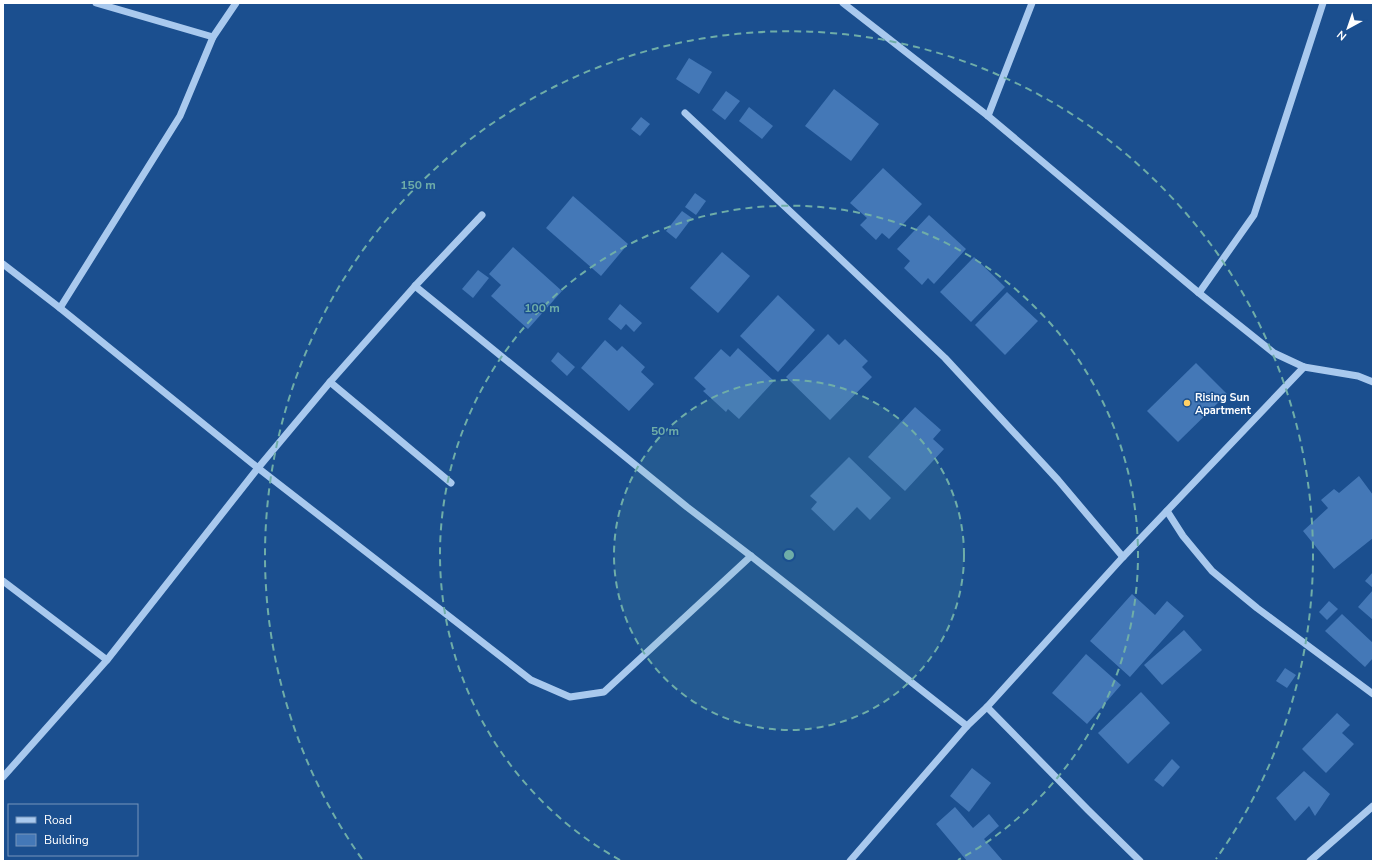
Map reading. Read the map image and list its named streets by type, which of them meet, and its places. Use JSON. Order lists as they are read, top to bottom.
{
  "places": ["Rising Sun Apartment"],
  "legend": ["Road", "Building"],
  "north": "bottom left",
  "rings": ["150 m", "100 m", "50 m"]
}
